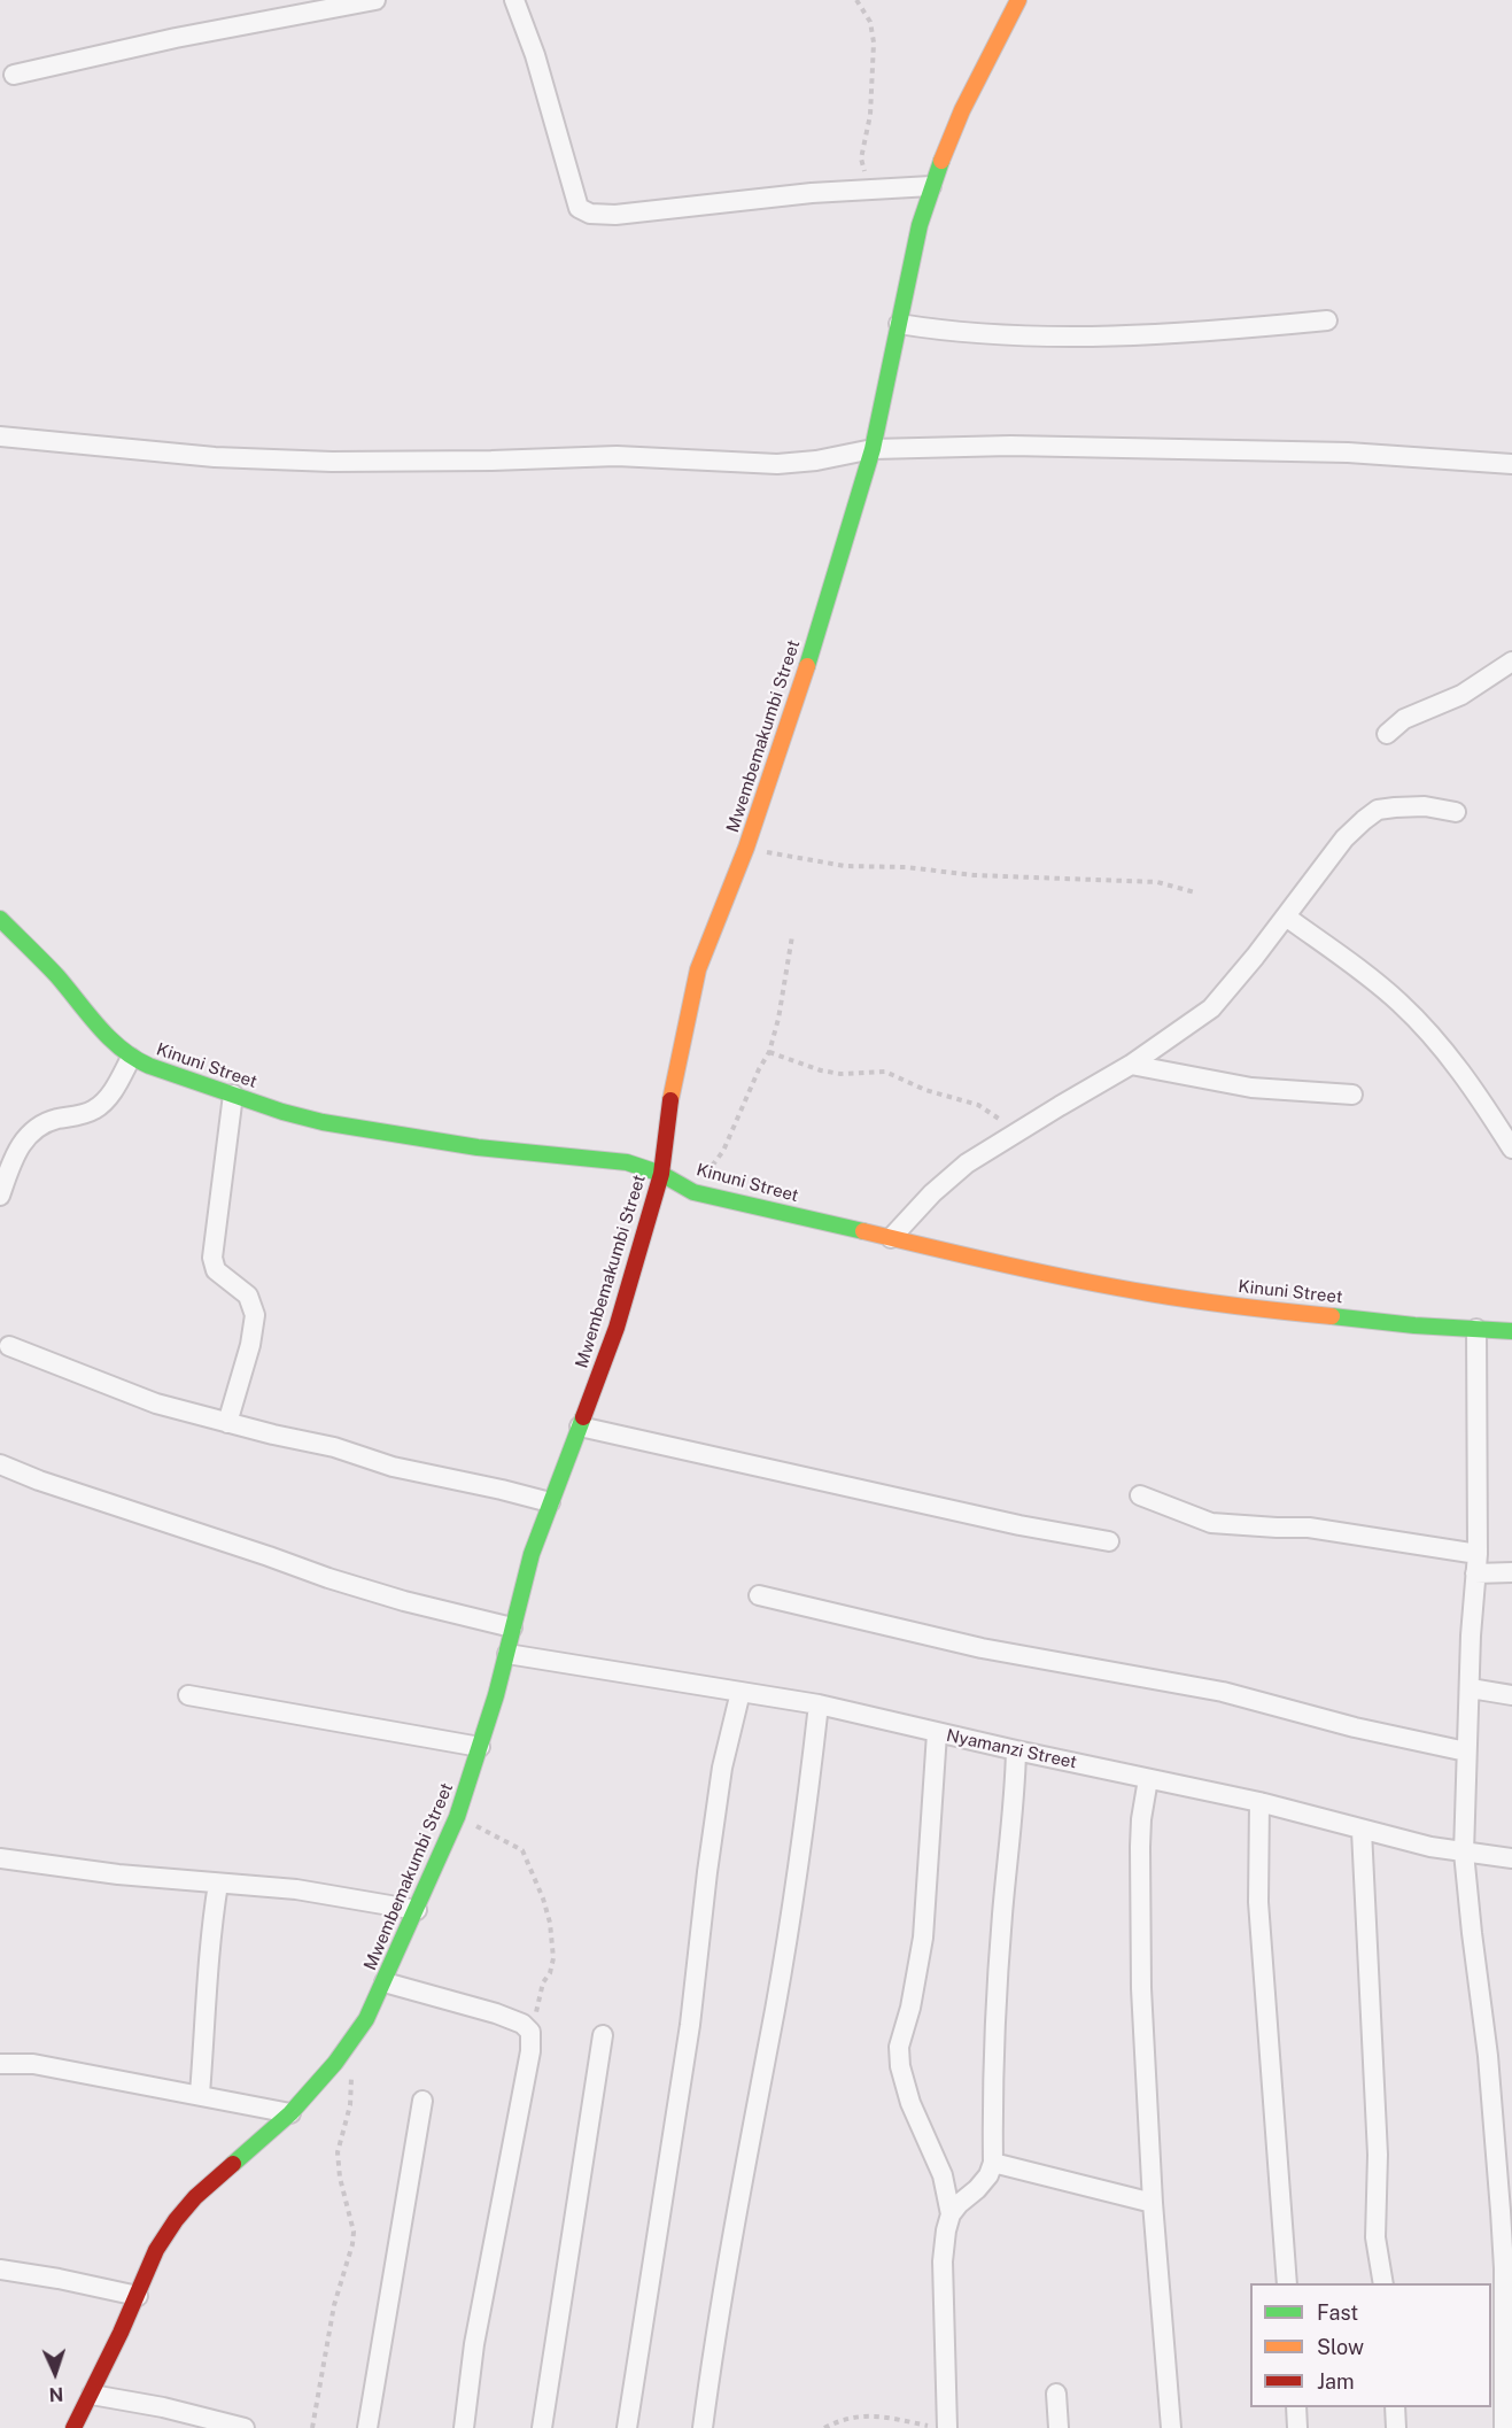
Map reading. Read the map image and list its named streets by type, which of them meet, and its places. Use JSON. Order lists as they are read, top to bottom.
{
  "streets": {
    "street": ["Mwembemakumbi Street", "Kinuni Street", "Nyamanzi Street"]
  },
  "crossings": [
    ["Mwembemakumbi Street", "Kinuni Street"],
    ["Mwembemakumbi Street", "Nyamanzi Street"]
  ],
  "legend": ["Fast", "Slow", "Jam"],
  "north": "bottom"
}
